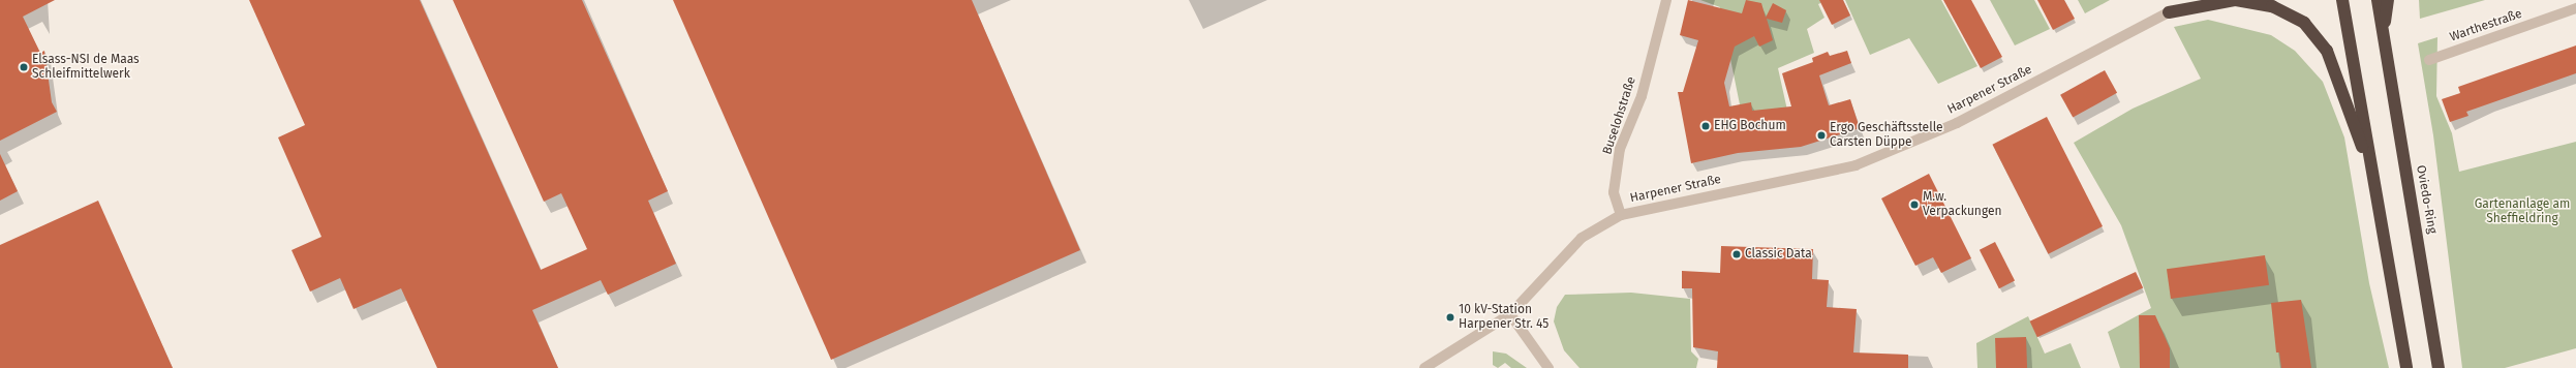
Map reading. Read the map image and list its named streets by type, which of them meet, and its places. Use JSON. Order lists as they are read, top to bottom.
{
  "streets": {
    "highway": ["Oviedo-Ring"],
    "street": ["Warthestraße", "Harpener Straße", "Buselohstraße"]
  },
  "crossings": [
    ["Harpener Straße", "Buselohstraße"]
  ],
  "parks": ["Gartenanlage am Sheffieldring"],
  "places": [
    "Elsass-NSI de Maas Schleifmittelwerk",
    "EHG Bochum",
    "Ergo Geschäftsstelle Carsten Düppe",
    "M.w. Verpackungen",
    "Classic Data",
    "10 kV-Station Harpener Str. 45"
  ]
}
